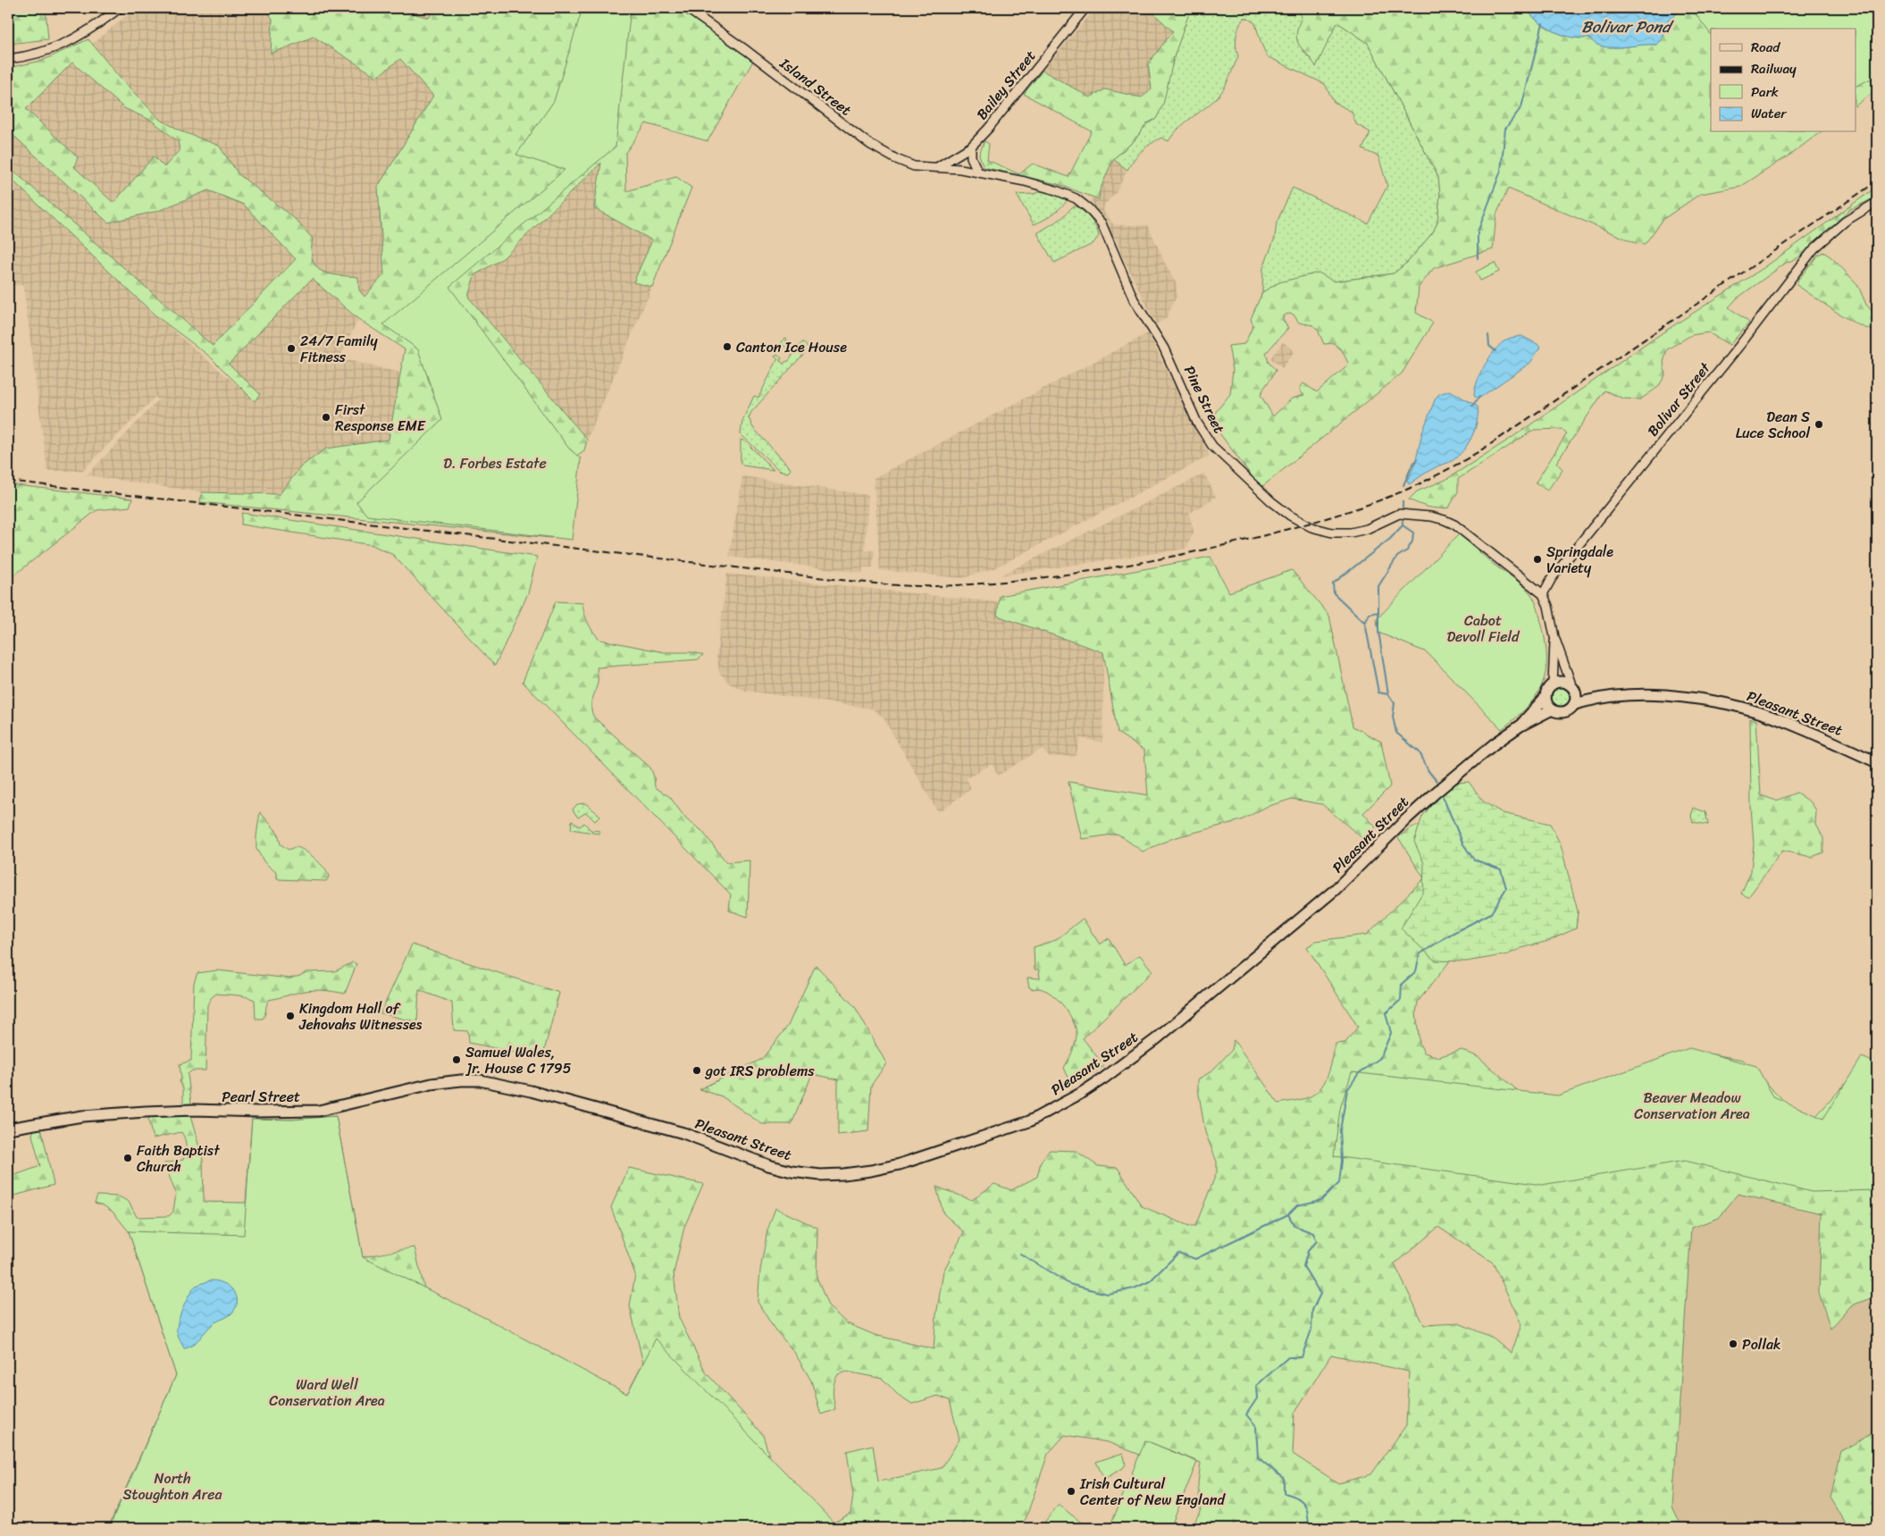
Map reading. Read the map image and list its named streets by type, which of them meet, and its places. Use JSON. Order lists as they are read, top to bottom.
{
  "streets": {
    "main road": ["Pleasant Street", "Pearl Street"],
    "street": [
      "Bailey Street",
      "Island Street",
      "Pine Street",
      "Bolivar Street"
    ]
  },
  "crossings": [
    ["Bailey Street", "Island Street"],
    ["Bailey Street", "Pine Street"],
    ["Island Street", "Pine Street"],
    ["Pine Street", "Bolivar Street"],
    ["Pleasant Street", "Pearl Street"]
  ],
  "water": ["Bolivar Pond"],
  "parks": [
    "D. Forbes Estate",
    "Cabot Devoll Field",
    "Beaver Meadow Conservation Area",
    "Ward Well Conservation Area",
    "North Stoughton Area"
  ],
  "places": [
    "Canton Ice House",
    "24/7 Family Fitness",
    "First Response EME",
    "Dean S Luce School",
    "Springdale Variety",
    "Kingdom Hall of Jehovahs Witnesses",
    "Samuel Wales, ]r. House C 1795",
    "got IRS problems",
    "Faith Baptist Church",
    "Pollak",
    "Irish Cultural Center of New England"
  ],
  "legend": [
    "Road",
    "Railway",
    "Park",
    "Water"
  ]
}
